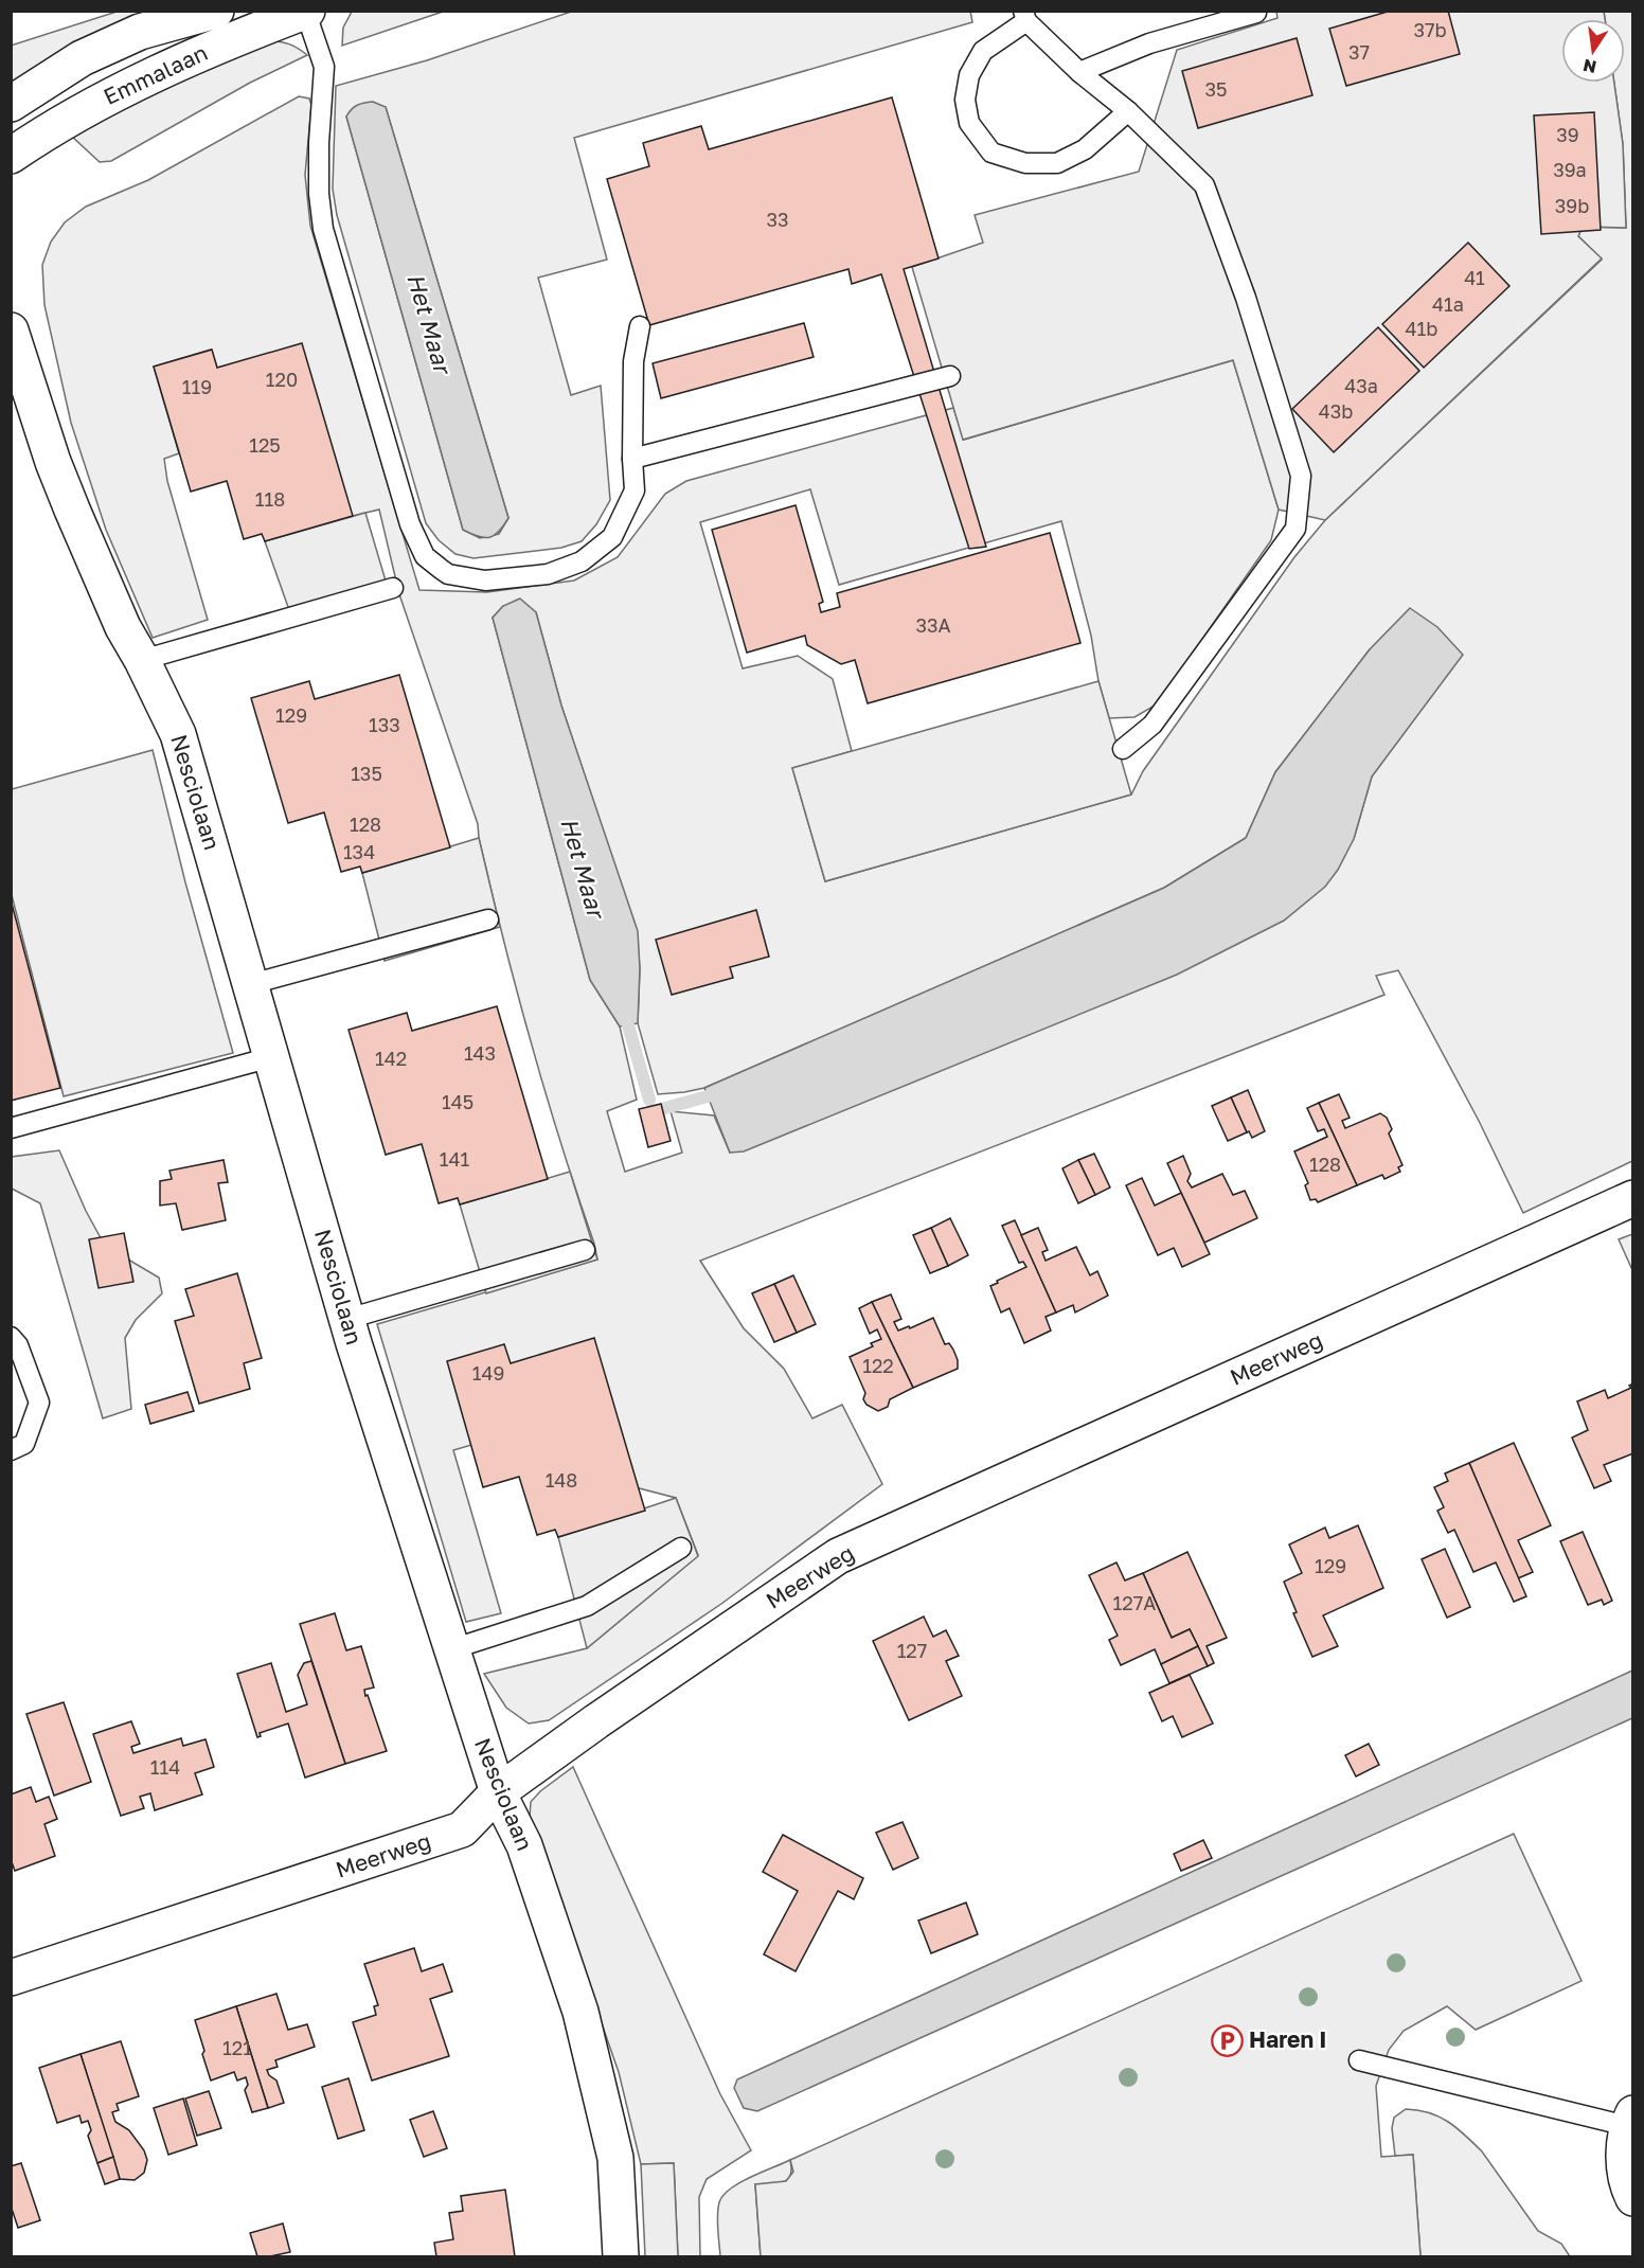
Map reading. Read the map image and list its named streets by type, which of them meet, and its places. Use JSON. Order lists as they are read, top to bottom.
{
  "streets": {
    "street": ["Emmalaan", "Nesciolaan", "Meerweg"]
  },
  "crossings": [
    ["Nesciolaan", "Meerweg"]
  ],
  "water": ["Het Maar"],
  "places": {
    "parking": ["Haren I"]
  },
  "house_numbers": [
    "37b",
    "37",
    "35",
    "39",
    "39a",
    "39b",
    "33",
    "41",
    "41a",
    "41b",
    "120",
    "43a",
    "119",
    "43b",
    "125",
    "118",
    "33A",
    "129",
    "133",
    "135",
    "128",
    "134",
    "143",
    "142",
    "145",
    "141",
    "128",
    "122",
    "149",
    "148",
    "129",
    "127A",
    "127",
    "114",
    "121"
  ],
  "north": "bottom"
}
